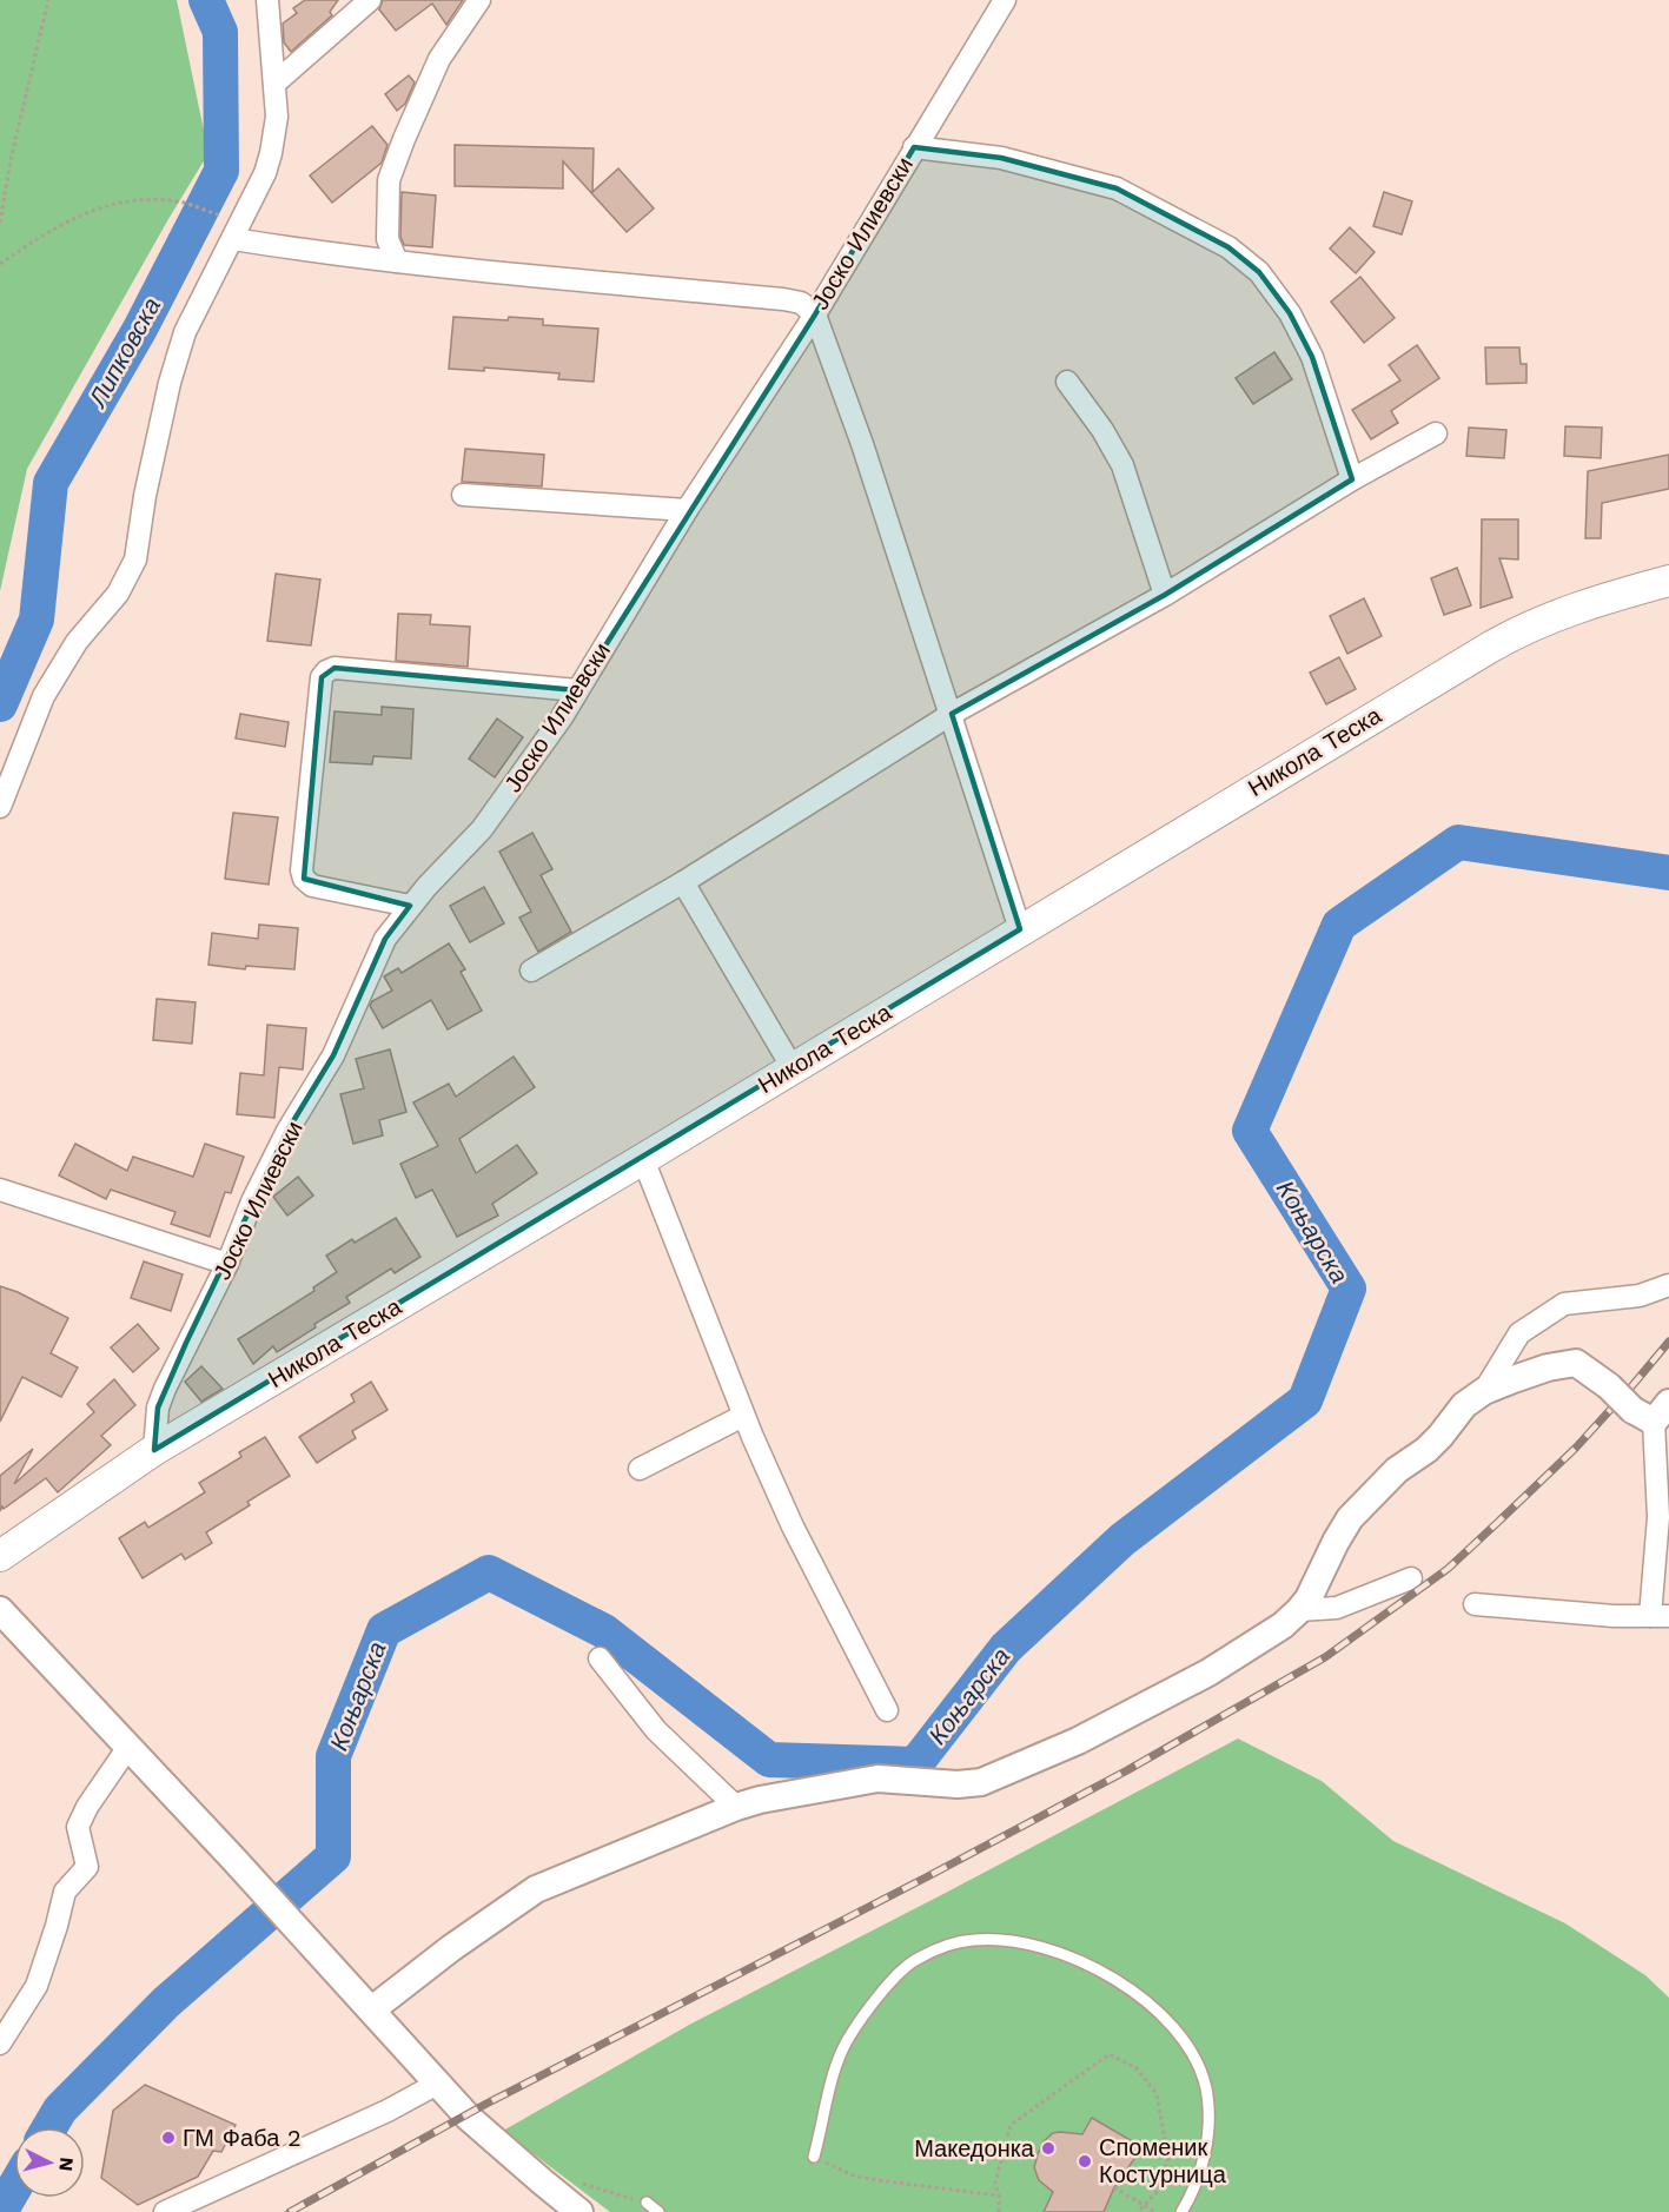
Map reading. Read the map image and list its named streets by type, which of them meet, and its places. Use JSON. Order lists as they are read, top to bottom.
{
  "streets": {
    "main road": ["Никола Теска"],
    "street": ["Јоско Илиевски"]
  },
  "crossings": [
    ["Јоско Илиевски", "Никола Теска"]
  ],
  "water": ["Липковска", "Коњарска"],
  "places": ["ГМ Фаба 2", "Македонка", "Споменик Костурница"],
  "north": "right"
}
